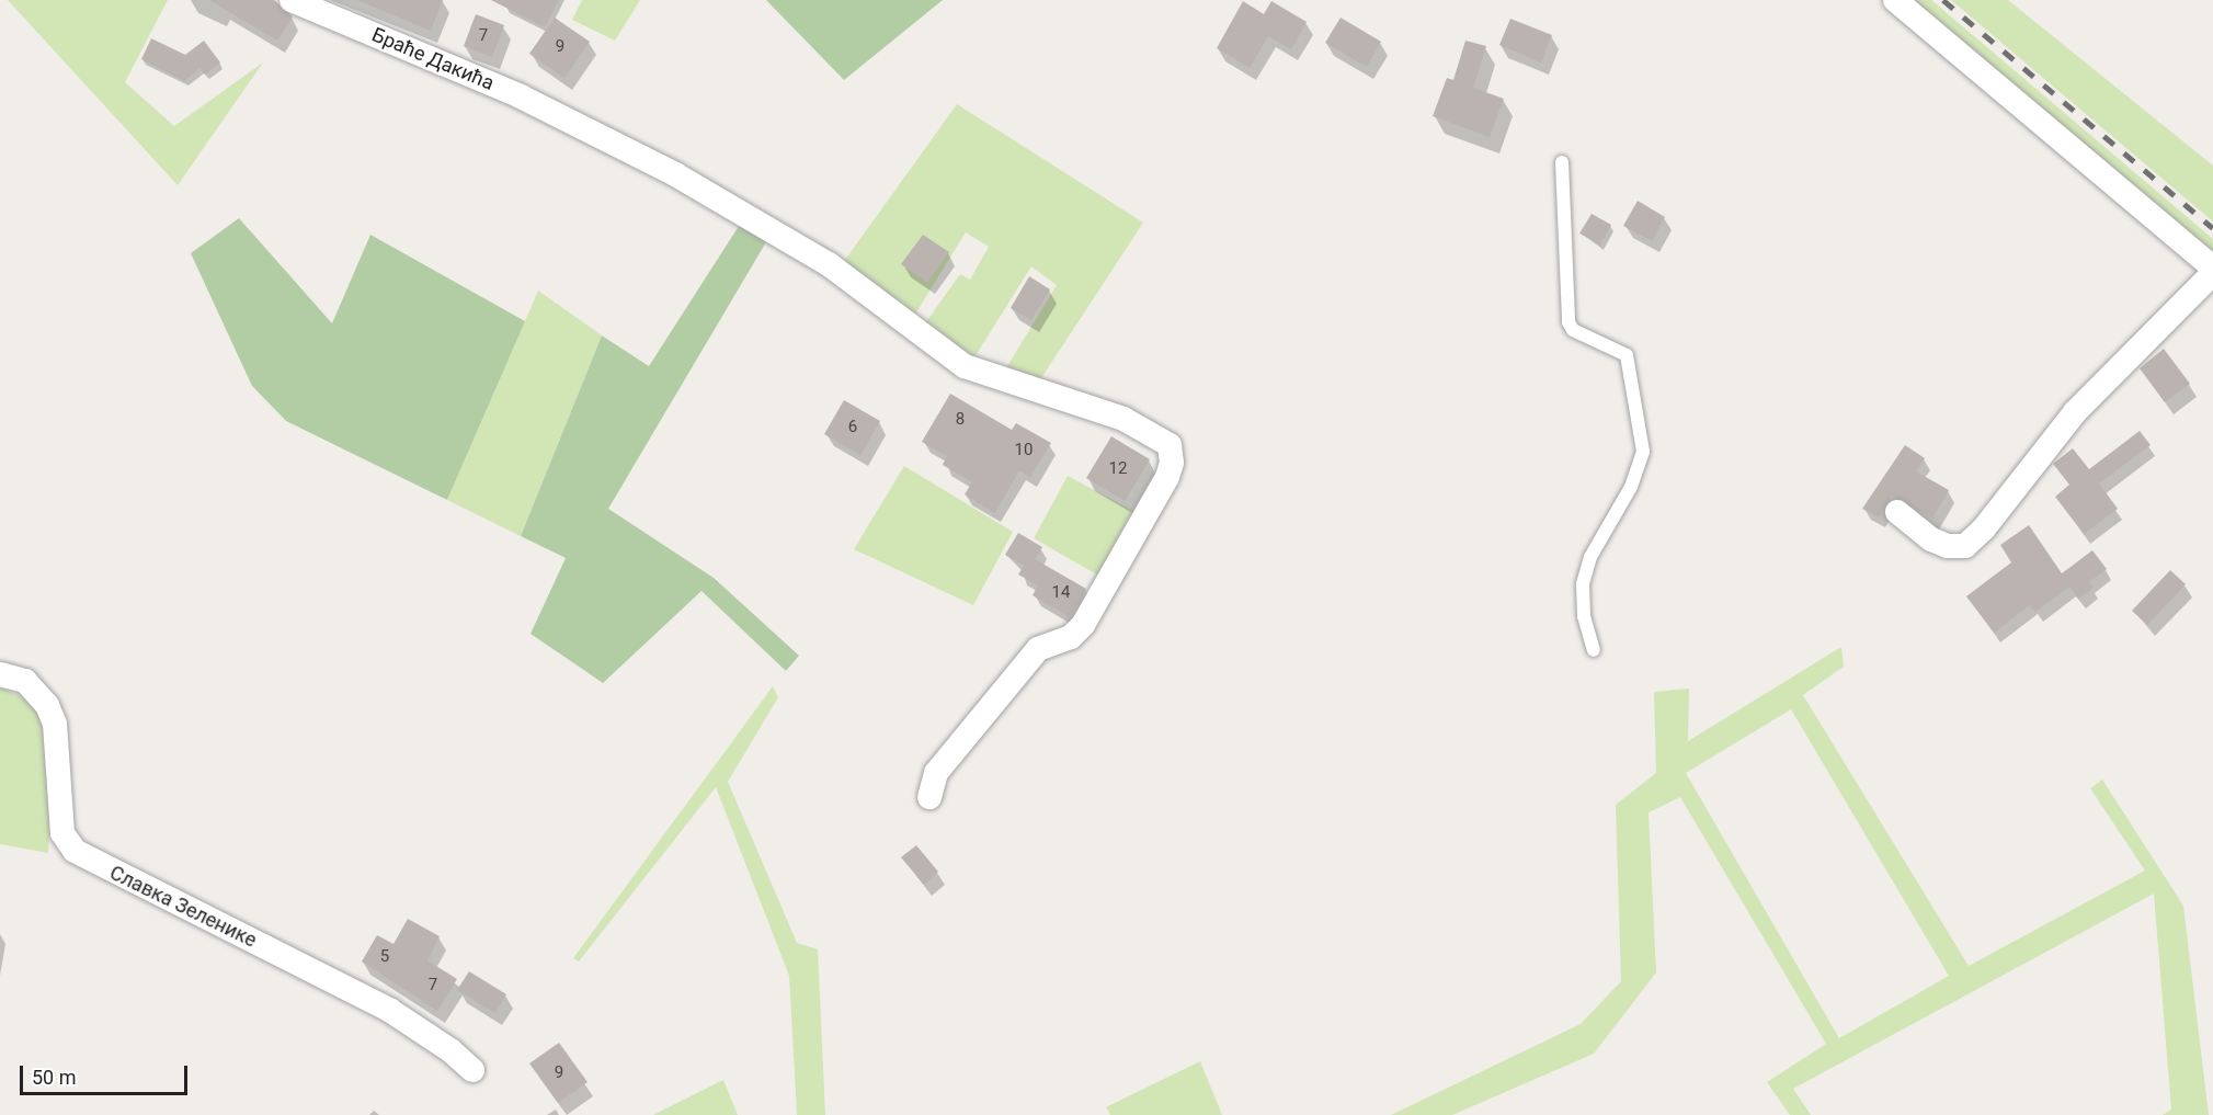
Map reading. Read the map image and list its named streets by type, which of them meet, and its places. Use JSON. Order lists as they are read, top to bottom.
{
  "streets": {
    "street": ["Браће Дакића", "Славка Зеленике"]
  },
  "house_numbers": [
    "7",
    "9",
    "8",
    "6",
    "10",
    "12",
    "14",
    "5",
    "7",
    "9"
  ],
  "scale_bar": "50 m"
}
